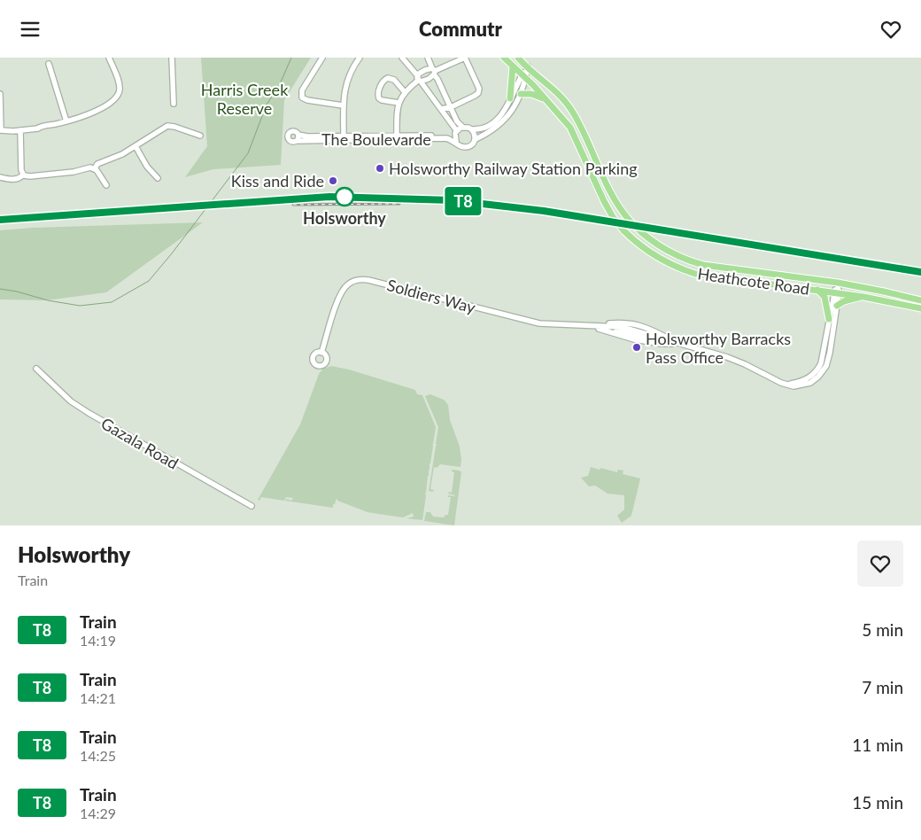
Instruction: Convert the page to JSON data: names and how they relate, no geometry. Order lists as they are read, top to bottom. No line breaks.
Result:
{"streets":{"main road":["Heathcote Road"],"street":["The Boulevarde","Soldiers Way","Gazala Road"]},"crossings":[["Heathcote Road","Soldiers Way"]],"parks":["Harris Creek Reserve"],"places":["Holsworthy Railway Station Parking","Kiss and Ride","Holsworthy","Holsworthy Barracks Pass Office"],"page":{"header":"Commutr","on_map":"T8","heading":["Holsworthy","Train"],"list":[{"mark":"T8","name":"Train","note":"14:19","value":"5 min"},{"mark":"T8","name":"Train","note":"14:21","value":"7 min"},{"mark":"T8","name":"Train","note":"14:25","value":"11 min"},{"mark":"T8","name":"Train","note":"14:29","value":"15 min"}]}}
